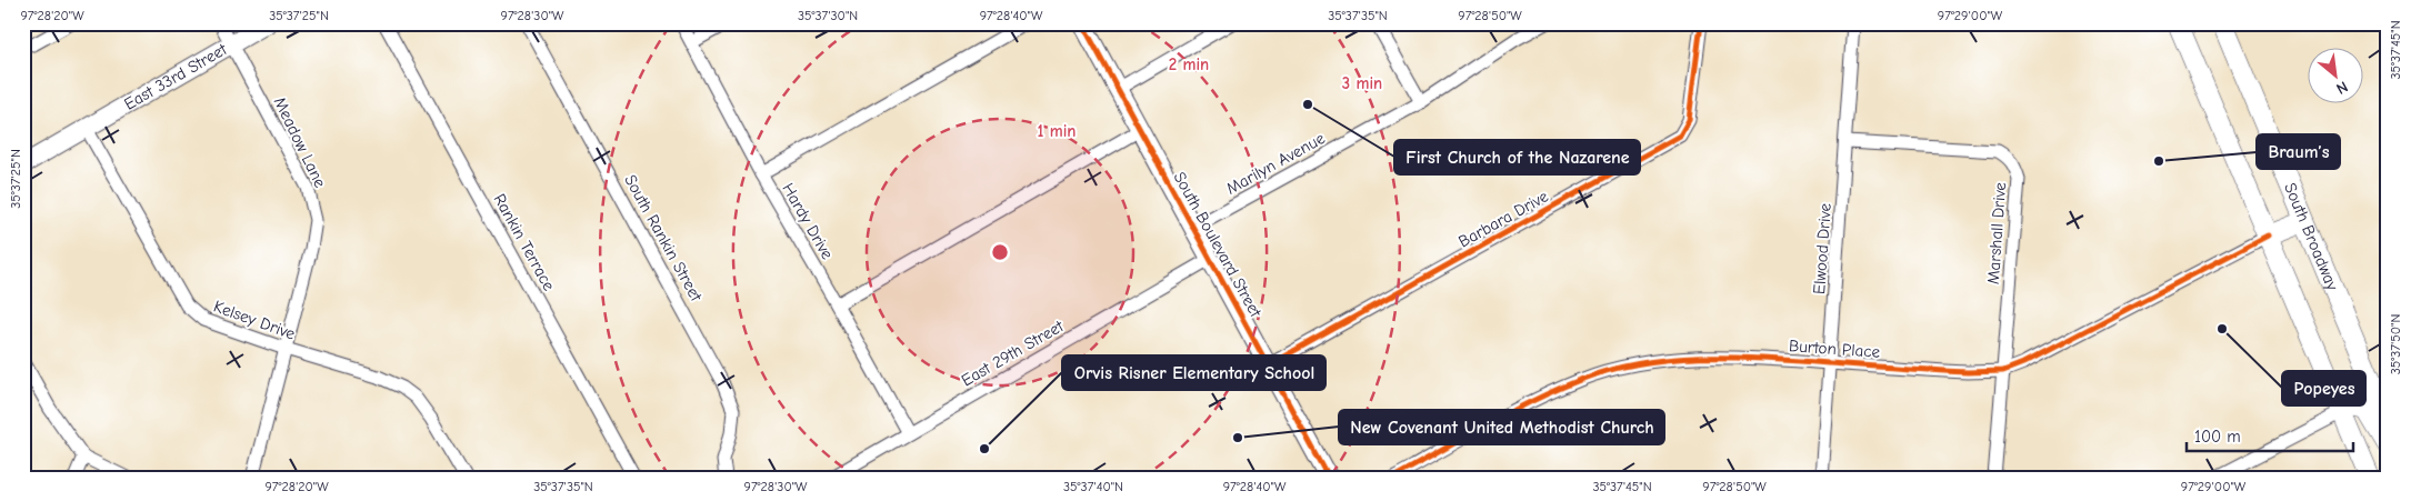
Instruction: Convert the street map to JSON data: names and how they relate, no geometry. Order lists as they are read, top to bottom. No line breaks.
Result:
{"streets":{"main road":["East 33rd Street","South Broadway","South Boulevard Street"],"street":["Meadow Lane","Marilyn Avenue","Barbara Drive","Hardy Drive","Marshall Drive","South Rankin Street","Rankin Terrace","Elwood Drive","Kelsey Drive","Burton Place","East 29th Street"]},"crossings":[["East 33rd Street","Meadow Lane"],["East 33rd Street","Kelsey Drive"],["Meadow Lane","Kelsey Drive"],["Marilyn Avenue","South Boulevard Street"],["Barbara Drive","South Boulevard Street"],["Hardy Drive","East 29th Street"],["Marshall Drive","Elwood Drive"],["Marshall Drive","Burton Place"],["South Boulevard Street","East 29th Street"],["Elwood Drive","Burton Place"]],"places":["First Church of the Nazarene","Braum’s","Popeyes","New Covenant United Methodist Church","Orvis Risner Elementary School"],"scale_bar":"100 m","north":"bottom right","coordinates":["97°28'20\"W","35°37'25\"N","97°28'30\"W","35°37'30\"N","97°28'40\"W","35°37'35\"N","97°28'50\"W","97°29'00\"W","35°37'45\"N","35°37'50\"N","35°37'40\"N"],"rings":["2 min","3 min","1 min"]}
